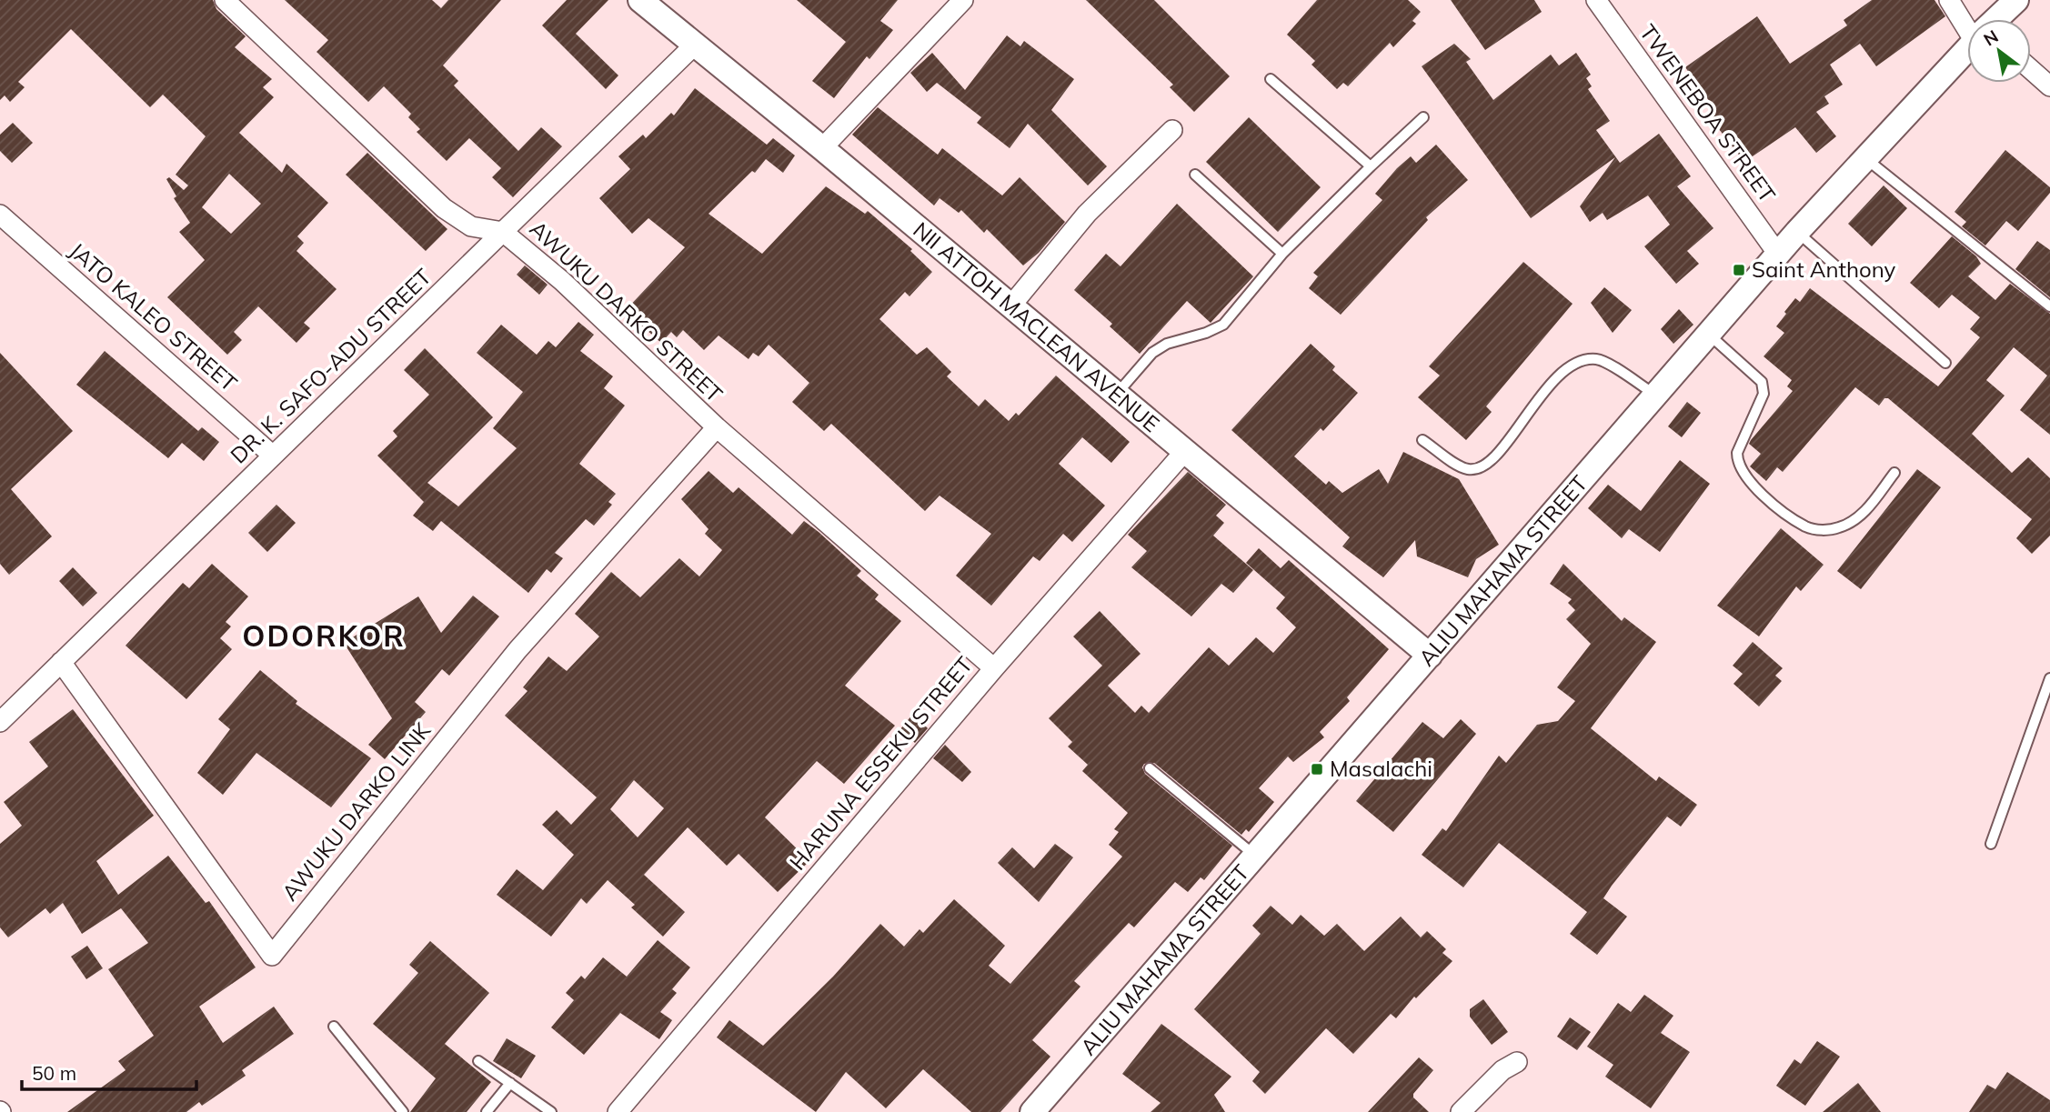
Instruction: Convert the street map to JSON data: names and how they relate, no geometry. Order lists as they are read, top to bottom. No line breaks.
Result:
{"streets":{"street":["TWENEBOA STREET","AWUKU DARKO STREET","JATO KALEO STREET","NII ATTOH MACLEAN AVENUE","DR. K. SAFO-ADU STREET","ALIU MAHAMA STREET","HARUNA ESSEKU STREET","AWUKU DARKO LINK"]},"crossings":[["TWENEBOA STREET","ALIU MAHAMA STREET"],["AWUKU DARKO STREET","DR. K. SAFO-ADU STREET"],["AWUKU DARKO STREET","HARUNA ESSEKU STREET"],["AWUKU DARKO STREET","AWUKU DARKO LINK"],["JATO KALEO STREET","DR. K. SAFO-ADU STREET"],["NII ATTOH MACLEAN AVENUE","DR. K. SAFO-ADU STREET"],["NII ATTOH MACLEAN AVENUE","ALIU MAHAMA STREET"],["NII ATTOH MACLEAN AVENUE","HARUNA ESSEKU STREET"],["DR. K. SAFO-ADU STREET","AWUKU DARKO LINK"]],"districts":["ODORKOR"],"places":{"transit":["Saint Anthony","Masalachi"]},"scale_bar":"50 m","north":"top left"}
